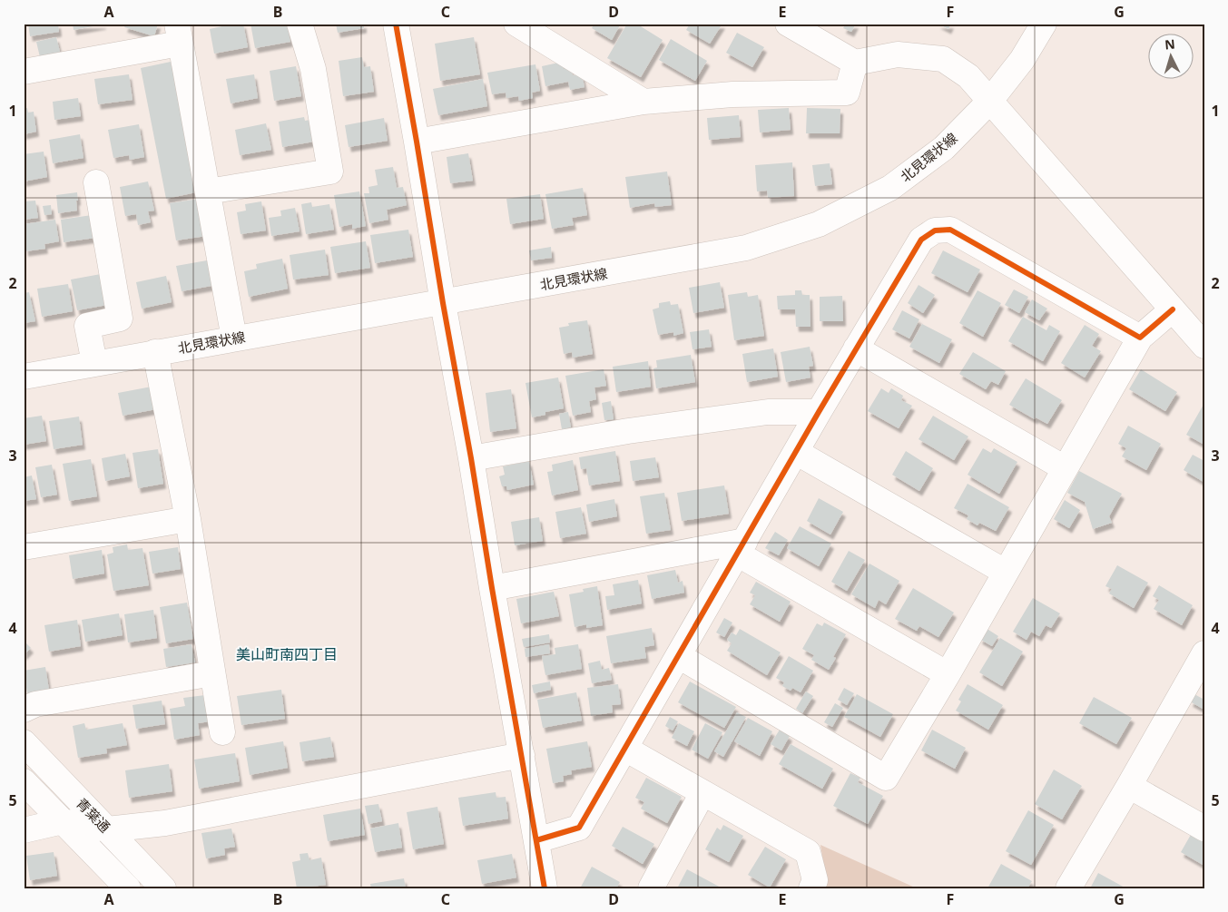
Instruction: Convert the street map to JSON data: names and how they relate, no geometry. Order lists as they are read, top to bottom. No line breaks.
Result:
{"streets":{"street":["北見環状線","青葉通"]},"districts":["美山町南四丁目"],"north":"top","grid":{"columns":["A","B","C","D","E","F","G"],"rows":["1","2","3","4","5"]}}
